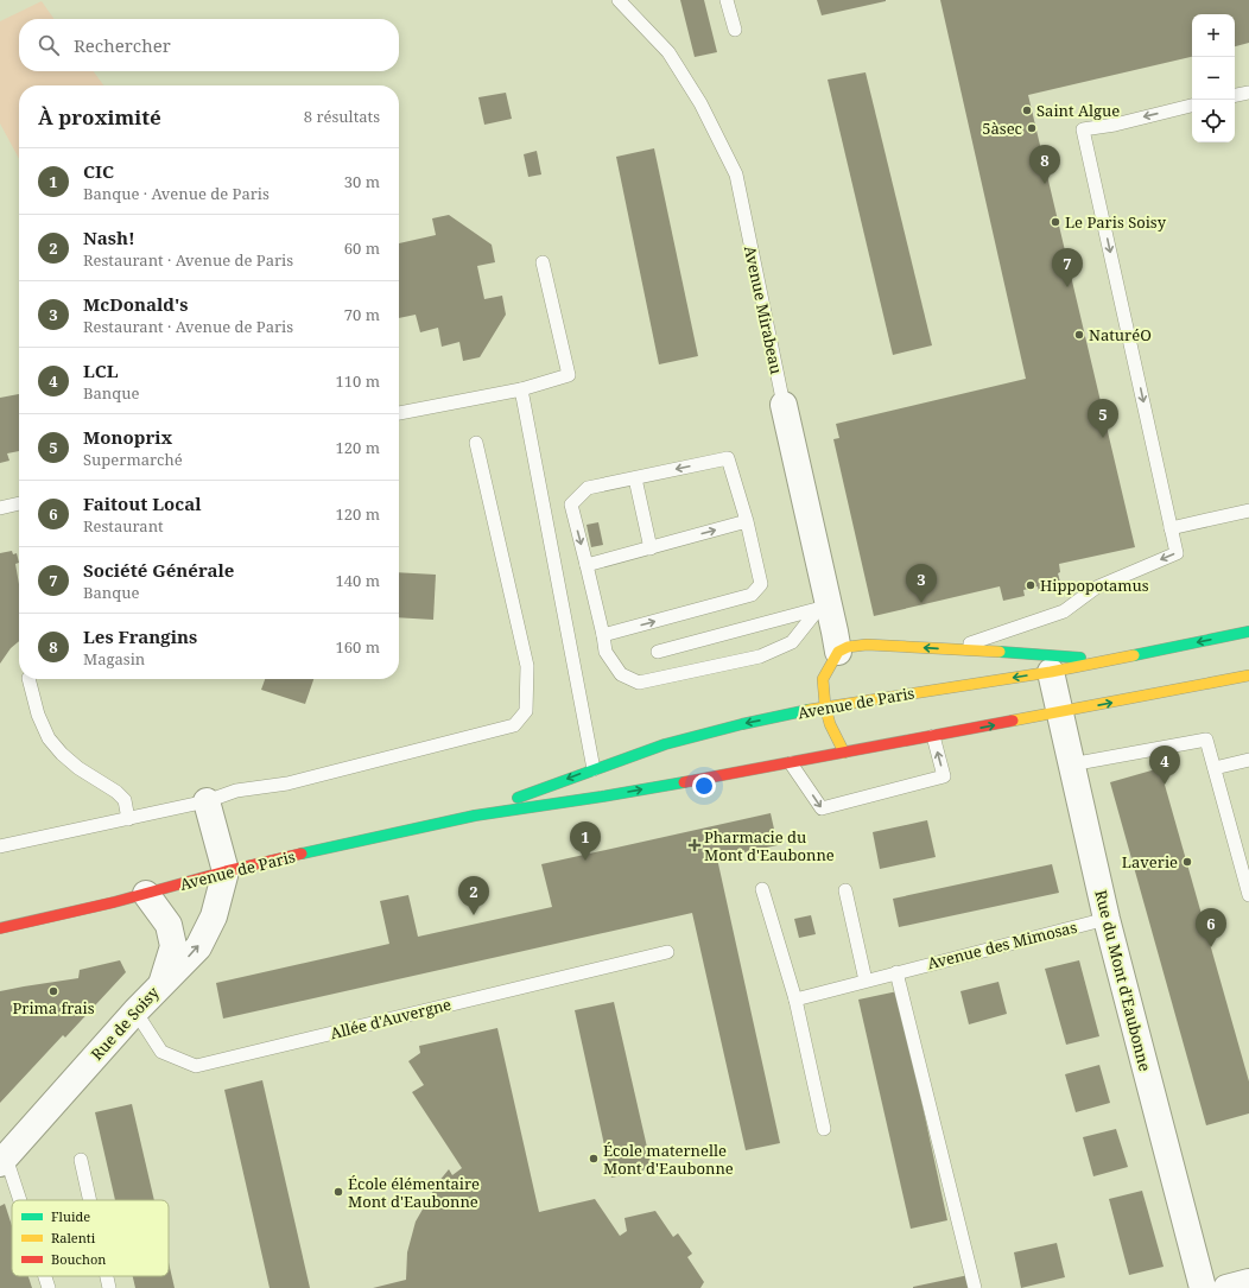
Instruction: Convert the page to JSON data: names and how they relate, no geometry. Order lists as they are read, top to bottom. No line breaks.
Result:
{"streets":{"main road":["Avenue de Paris"],"street":["Avenue Mirabeau","Rue du Mont d'Eaubonne","Rue de Soisy"],"lane":["Avenue des Mimosas","Allée d'Auvergne"]},"crossings":[["Avenue de Paris","Rue du Mont d'Eaubonne"],["Avenue de Paris","Rue de Soisy"],["Avenue des Mimosas","Rue du Mont d'Eaubonne"],["Allée d'Auvergne","Rue de Soisy"]],"one_way":["Rue de Soisy"],"places":{"other":["Saint Algue","5àsec","Le Paris Soisy","NaturéO","Hippopotamus","Laverie","Prima frais","École maternelle Mont d'Eaubonne","École élémentaire Mont d'Eaubonne"],"health":["Pharmacie du Mont d'Eaubonne"]},"legend":["Fluide","Ralenti","Bouchon"],"page":{"map_buttons":["+","−"],"search":"Rechercher","heading":["À proximité","8 résultats"],"pins":["8","7","5","3","4","1","2","6"],"list":[{"mark":"1","name":"CIC","note":"Banque · Avenue de Paris","value":"30 m"},{"mark":"2","name":"Nash!","note":"Restaurant · Avenue de Paris","value":"60 m"},{"mark":"3","name":"McDonald's","note":"Restaurant · Avenue de Paris","value":"70 m"},{"mark":"4","name":"LCL","note":"Banque","value":"110 m"},{"mark":"5","name":"Monoprix","note":"Supermarché","value":"120 m"},{"mark":"6","name":"Faitout Local","note":"Restaurant","value":"120 m"},{"mark":"7","name":"Société Générale","note":"Banque","value":"140 m"},{"mark":"8","name":"Les Frangins","note":"Magasin","value":"160 m"}]}}
